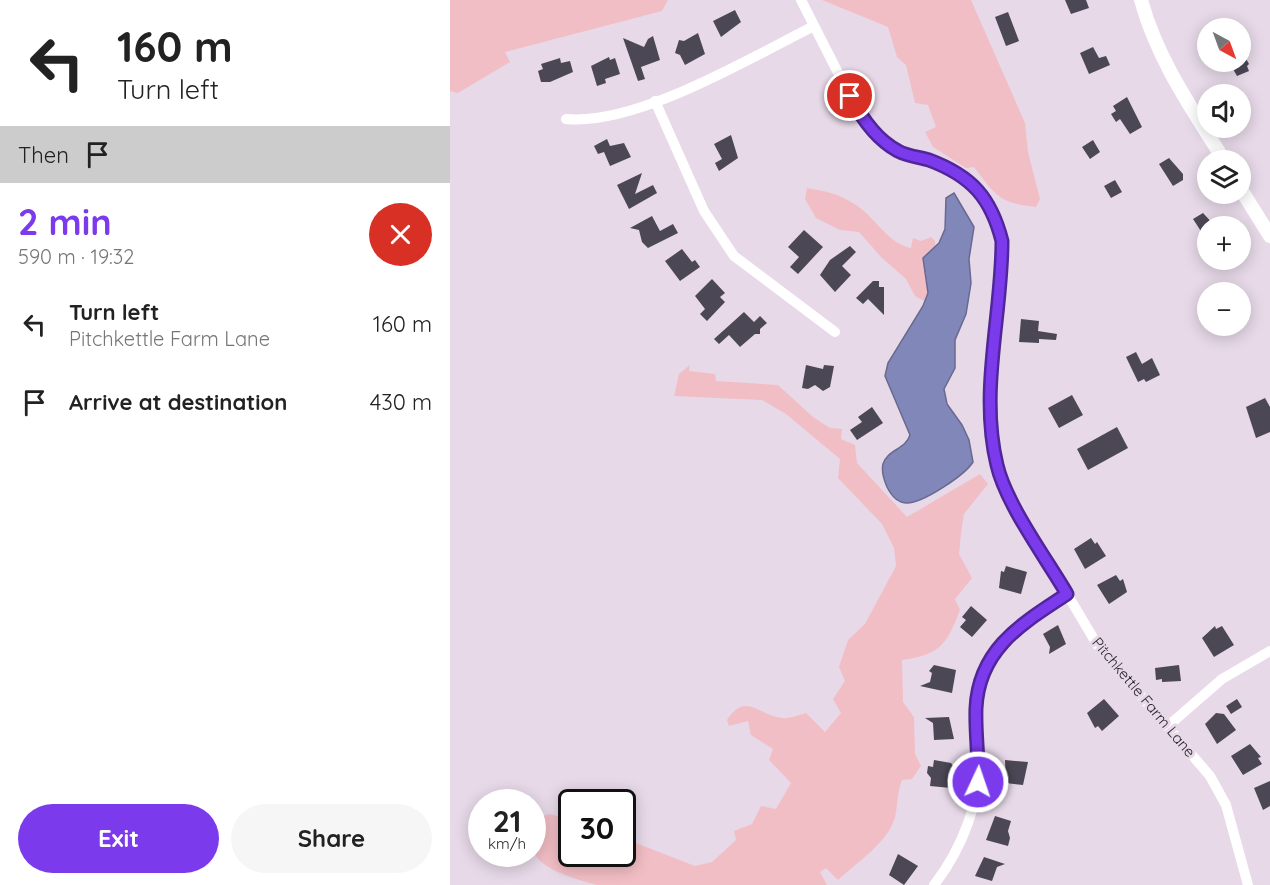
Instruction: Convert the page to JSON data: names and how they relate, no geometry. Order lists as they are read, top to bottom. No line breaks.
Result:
{"streets":{"street":["Pitchkettle Farm Lane"]},"north":"bottom right","page":{"turn":["160 m","Turn left"],"map_buttons":["+","−"],"then":"Then","heading":["2 min","590 m · 19:32"],"list":[{"name":"Turn left","note":"Pitchkettle Farm Lane","value":"160 m"},{"name":"Arrive at destination","value":"430 m"}],"speed":"21 km/h","limit":"30","buttons":["Exit","Share"]}}
